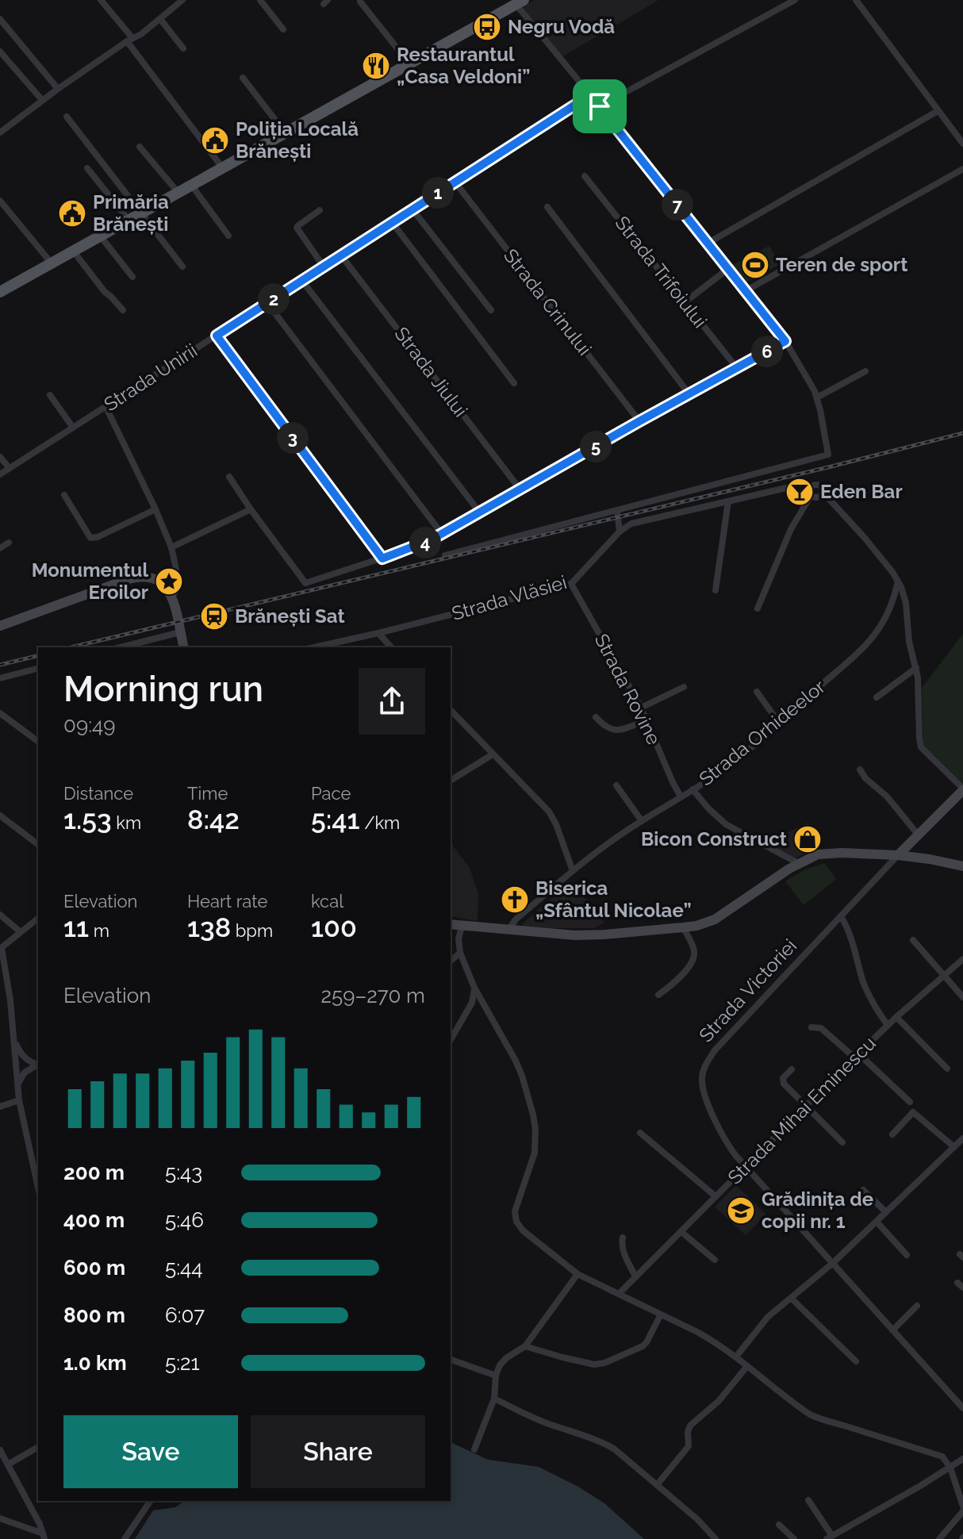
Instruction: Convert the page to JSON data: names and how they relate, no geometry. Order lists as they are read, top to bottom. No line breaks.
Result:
{"streets":{"main road":["Strada Victoriei"],"street":["Strada Trifoiului","Strada Crinului","Strada Jiului","Strada Unirii","Strada Vlăsiei","Strada Rovine","Strada Orhideelor","Strada Mihai Eminescu"]},"crossings":[["Strada Crinului","Strada Unirii"],["Strada Jiului","Strada Unirii"],["Strada Vlăsiei","Strada Rovine"],["Strada Rovine","Strada Orhideelor"],["Strada Victoriei","Strada Mihai Eminescu"]],"places":{"bus stop":["Negru Vodă"],"restaurant":["Restaurantul „Casa Veldoni”"],"public building":["Poliția Locală Brănești","Primăria Brănești"],"sports":["Teren de sport"],"bar":["Eden Bar"],"place":["Monumentul Eroilor"],"station":["Brănești Sat"],"shop":["Bicon Construct"],"church":["Biserica „Sfântul Nicolae”"],"school or university":["Grădinița de copii nr. 1"]},"page":{"pins":["1","7","2","6","3","5","4"],"heading":["Morning run","09:49"],"stats":[["Distance","1.53 km"],["Time","8:42"],["Pace","5:41 /km"],["Elevation","11 m"],["Heart rate","138 bpm"],["kcal","100"]],"chart":["Elevation","259–270 m"],"list":[{"name":"200 m","note":"5:43"},{"name":"400 m","note":"5:46"},{"name":"600 m","note":"5:44"},{"name":"800 m","note":"6:07"},{"name":"1.0 km","note":"5:21"}],"buttons":["Save","Share"]}}
